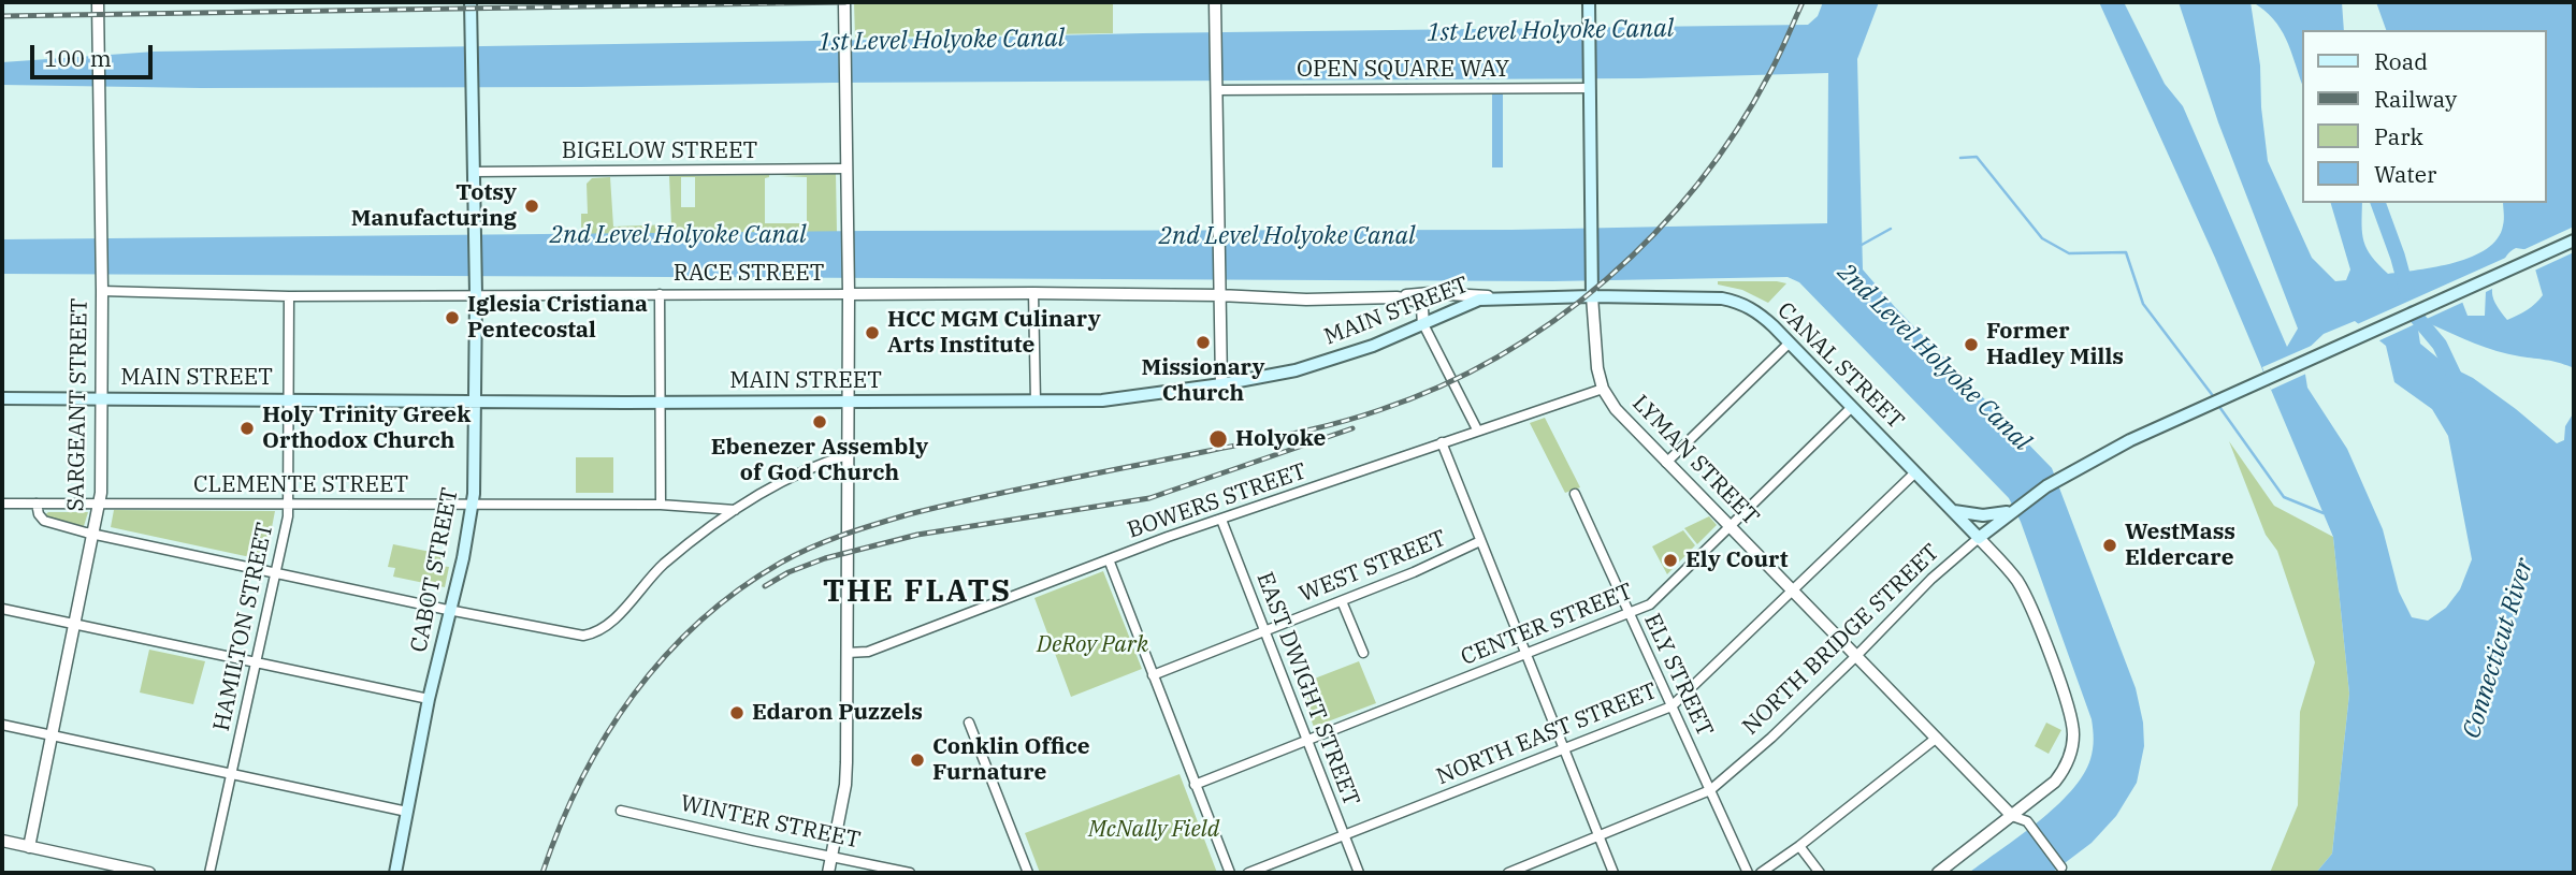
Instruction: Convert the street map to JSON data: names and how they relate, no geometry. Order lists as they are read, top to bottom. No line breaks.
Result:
{"streets":{"main road":["MAIN STREET","CANAL STREET","LYMAN STREET","CABOT STREET","NORTH BRIDGE STREET"],"street":["OPEN SQUARE WAY","BIGELOW STREET","RACE STREET","SARGEANT STREET","CLEMENTE STREET","BOWERS STREET","WEST STREET","CENTER STREET","HAMILTON STREET","ELY STREET","EAST DWIGHT STREET","NORTH EAST STREET","WINTER STREET"]},"crossings":[["OPEN SQUARE WAY","LYMAN STREET"],["BIGELOW STREET","CABOT STREET"],["RACE STREET","MAIN STREET"],["RACE STREET","SARGEANT STREET"],["RACE STREET","CABOT STREET"],["RACE STREET","HAMILTON STREET"],["MAIN STREET","CANAL STREET"],["MAIN STREET","SARGEANT STREET"],["MAIN STREET","LYMAN STREET"],["MAIN STREET","CABOT STREET"],["MAIN STREET","HAMILTON STREET"],["CANAL STREET","LYMAN STREET"],["CANAL STREET","CENTER STREET"],["CANAL STREET","NORTH BRIDGE STREET"],["CANAL STREET","NORTH EAST STREET"],["SARGEANT STREET","CLEMENTE STREET"],["LYMAN STREET","BOWERS STREET"],["LYMAN STREET","CENTER STREET"],["LYMAN STREET","NORTH BRIDGE STREET"],["LYMAN STREET","NORTH EAST STREET"],["CLEMENTE STREET","CABOT STREET"],["CLEMENTE STREET","HAMILTON STREET"],["BOWERS STREET","EAST DWIGHT STREET"],["WEST STREET","EAST DWIGHT STREET"],["CENTER STREET","ELY STREET"],["CENTER STREET","EAST DWIGHT STREET"],["NORTH BRIDGE STREET","ELY STREET"],["ELY STREET","NORTH EAST STREET"],["EAST DWIGHT STREET","NORTH EAST STREET"]],"districts":["THE FLATS"],"water":["1st Level Holyoke Canal","2nd Level Holyoke Canal","Connecticut River"],"parks":["DeRoy Park","McNally Field"],"places":["Totsy Manufacturing","Iglesia Cristiana Pentecostal","HCC MGM Culinary Arts Institute","Missionary Church","Former Hadley Mills","Ebenezer Assembly of God Church","Holy Trinity Greek Orthodox Church","Holyoke","WestMass Eldercare","Ely Court","Edaron Puzzels","Conklin Office Furnature"],"legend":["Road","Railway","Park","Water"],"scale_bar":"100 m"}
